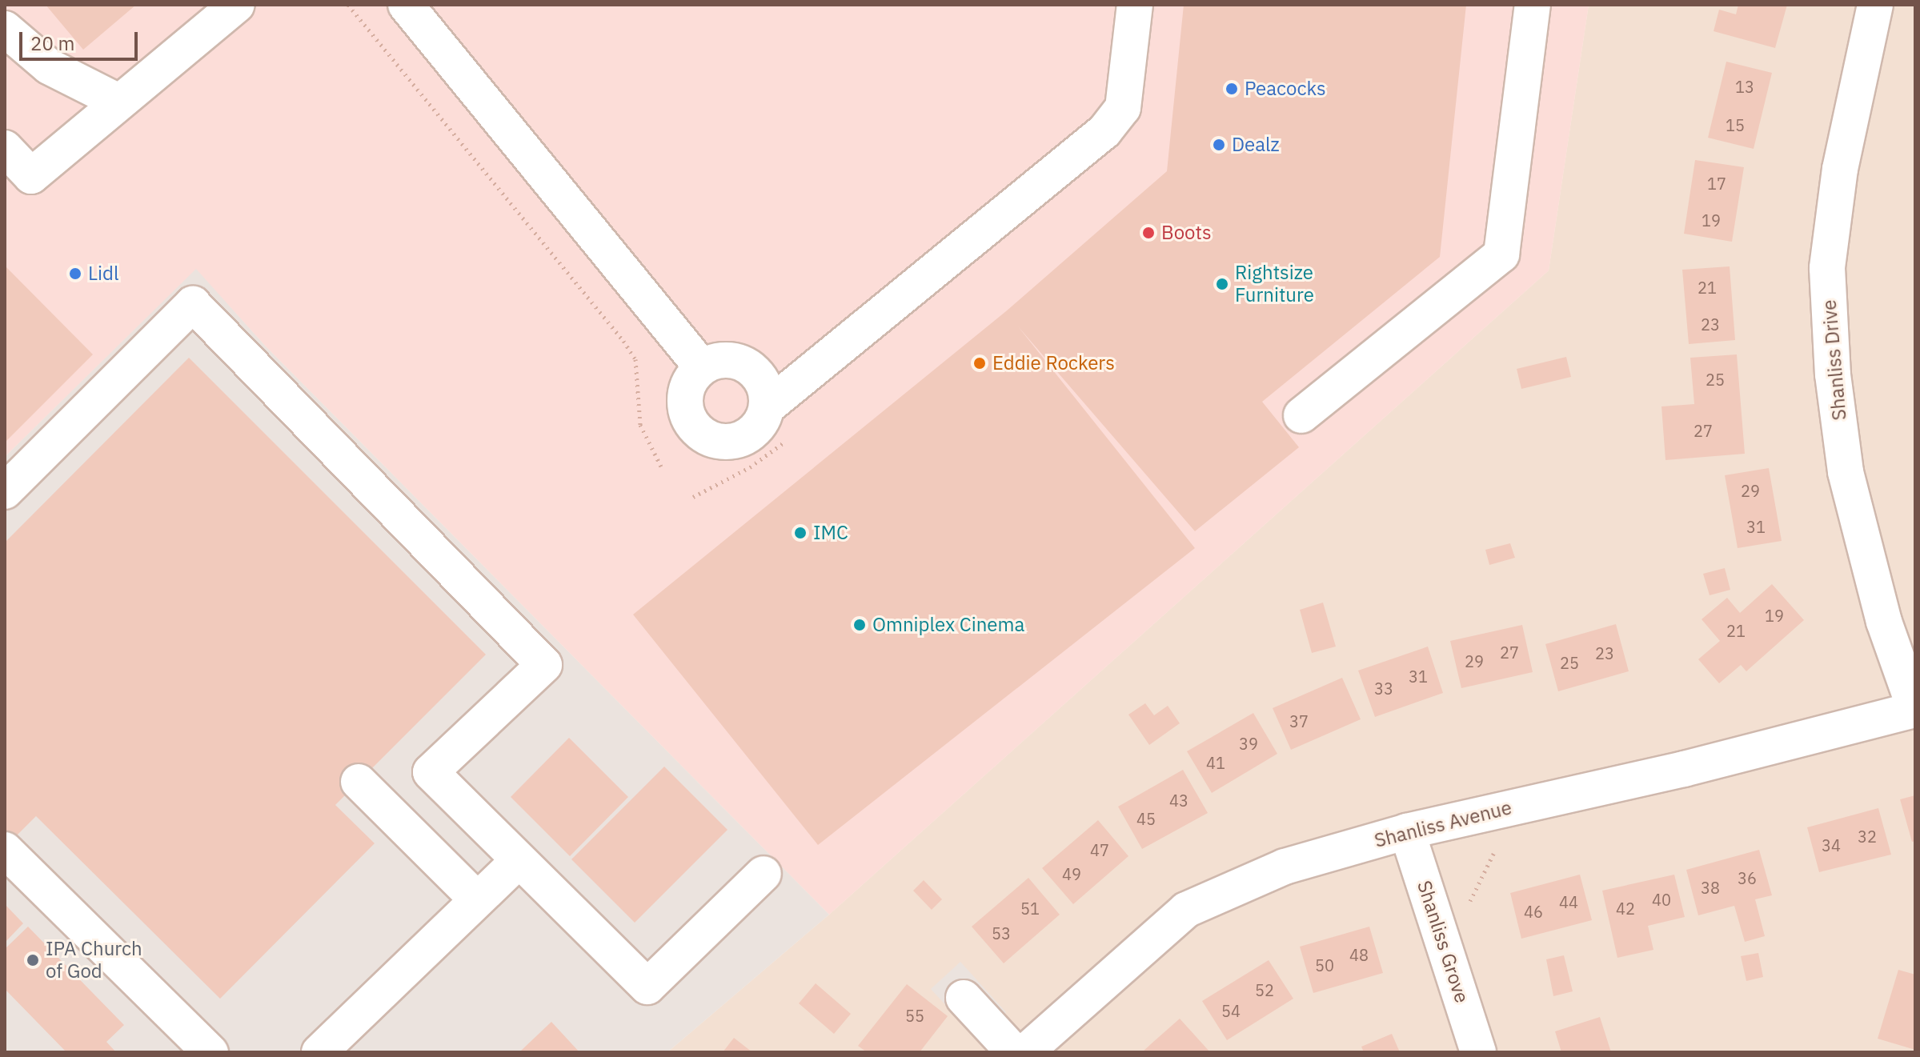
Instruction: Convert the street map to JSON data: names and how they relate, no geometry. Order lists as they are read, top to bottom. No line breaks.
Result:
{"streets":{"street":["Shanliss Drive","Shanliss Avenue","Shanliss Grove"]},"crossings":[["Shanliss Drive","Shanliss Avenue"],["Shanliss Avenue","Shanliss Grove"]],"places":["Peacocks","Dealz","Boots","Lidl","Rightsize Furniture","Eddie Rockers","IMC","Omniplex Cinema","IPA Church of God"],"house_numbers":["13","15","17","19","21","23","25","27","29","31","19","21","27","23","29","25","31","33","37","39","41","43","45","32","34","47","49","36","38","40","44","51","42","46","53","48","50","52","54","55"],"scale_bar":"20 m"}
